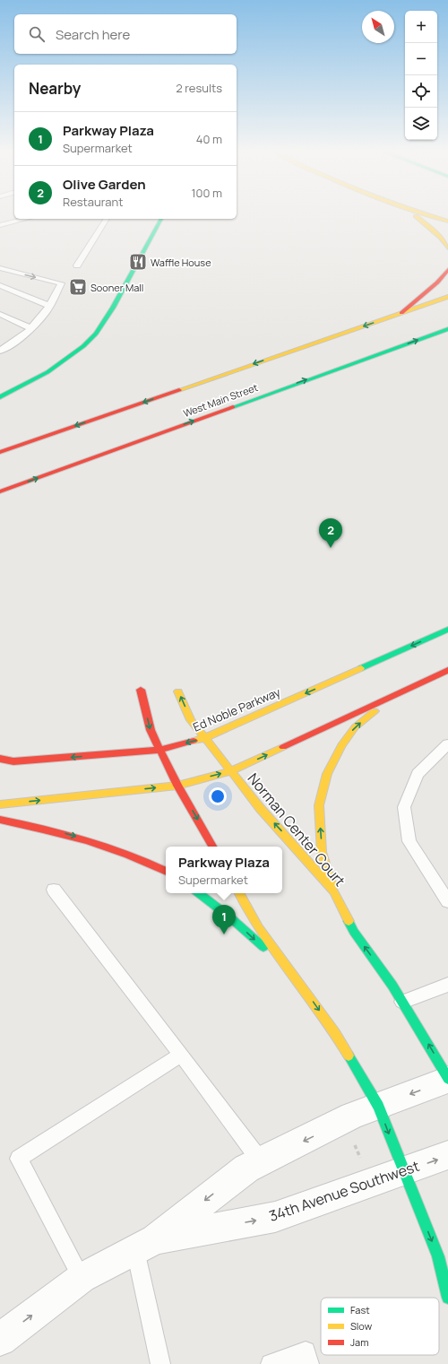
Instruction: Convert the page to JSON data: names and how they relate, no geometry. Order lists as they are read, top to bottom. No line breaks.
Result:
{"streets":{"main road":["West Main Street","Ed Noble Parkway","Norman Center Court"],"street":["34th Avenue Southwest"]},"crossings":[["Ed Noble Parkway","Norman Center Court"],["Norman Center Court","34th Avenue Southwest"]],"one_way":["Norman Center Court"],"places":{"restaurant":["Waffle House"],"supermarket":["Sooner Mall"]},"legend":["Fast","Slow","Jam"],"north":"top left","page":{"map_buttons":["+","−"],"search":"Search here","heading":["Nearby","2 results"],"list":[{"mark":"1","name":"Parkway Plaza","note":"Supermarket","value":"40 m"},{"mark":"2","name":"Olive Garden","note":"Restaurant","value":"100 m"}],"pins":["2","1"],"popup":["Parkway Plaza","Supermarket"]}}
